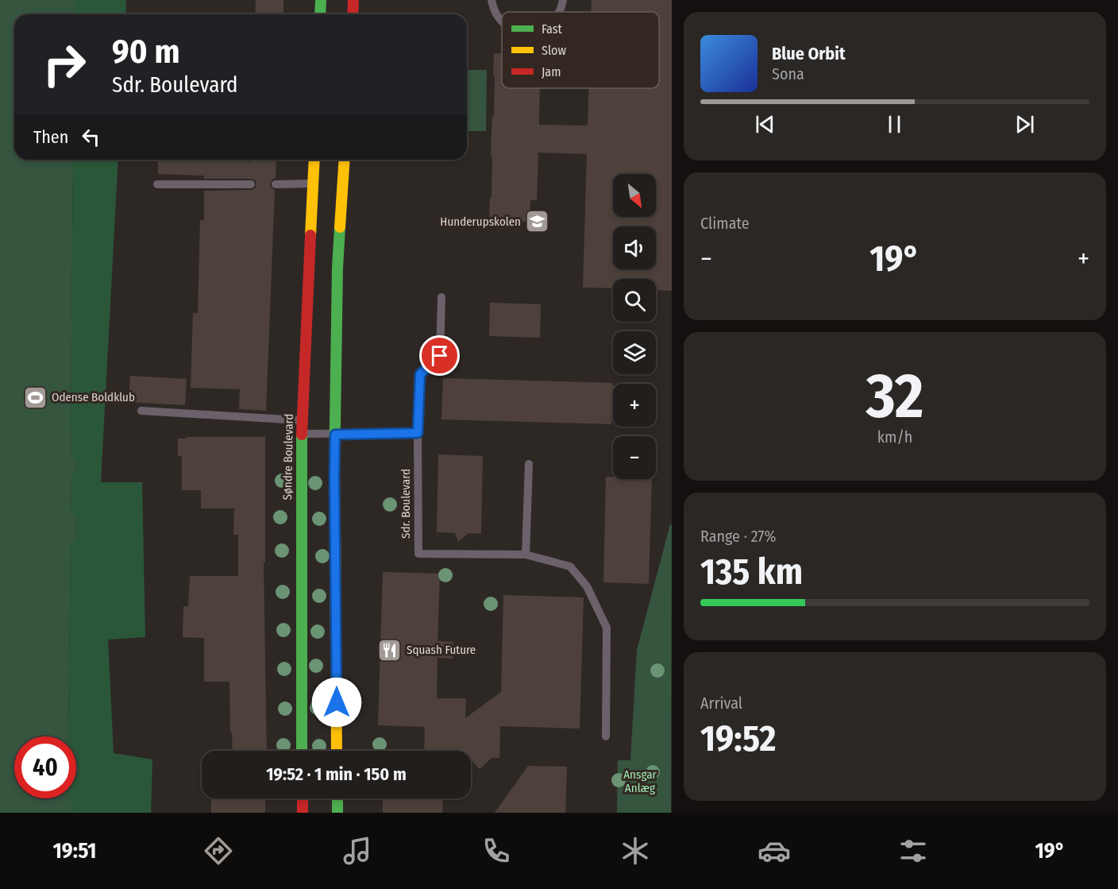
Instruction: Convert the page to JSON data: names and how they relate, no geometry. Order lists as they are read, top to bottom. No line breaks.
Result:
{"streets":{"street":["Søndre Boulevard"],"lane":["Sdr. Boulevard"]},"parks":["Ansgar Anlæg"],"places":{"school or university":["Hunderupskolen"],"sports":["Odense Boldklub"],"restaurant":["Squash Future"]},"legend":["Fast","Slow","Jam"],"north":"bottom right","page":{"turn":["90 m","Sdr. Boulevard"],"song":["Blue Orbit","Sona"],"then":"Then","tile":["Climate",["32","km/h"],["Range · 27%","135 km"],["Arrival","19:52"]],"map_buttons":["+","−"],"heat":["−","19°","+"],"limit":"40","trip":"19:52 · 1 min · 150 m","tabs":["19:51","19°"]}}
